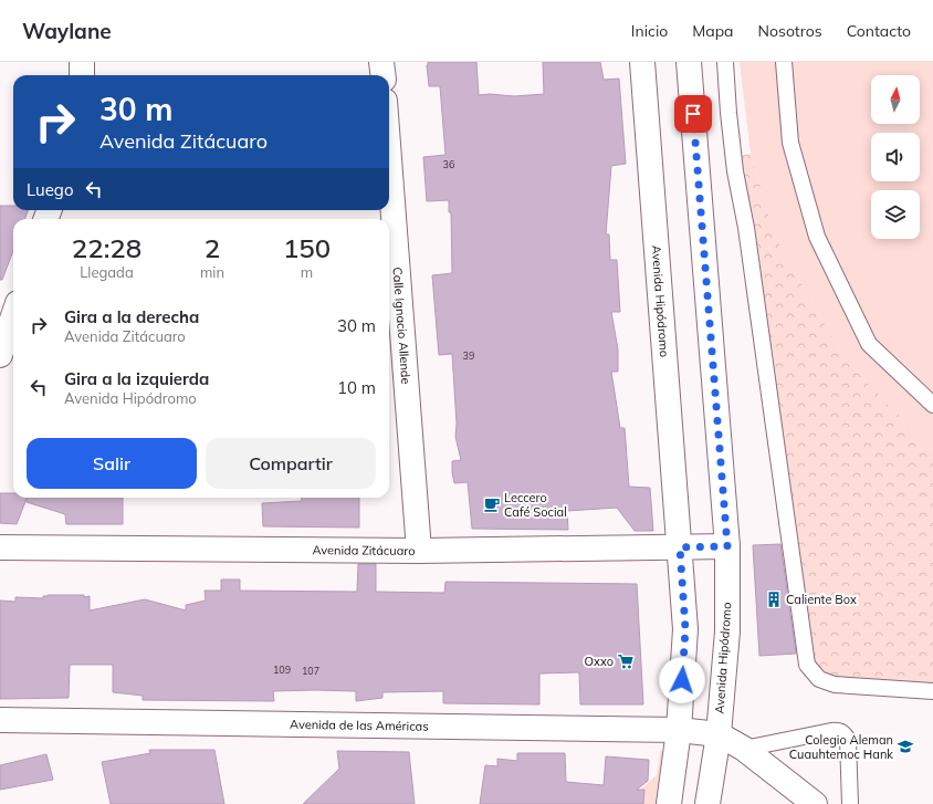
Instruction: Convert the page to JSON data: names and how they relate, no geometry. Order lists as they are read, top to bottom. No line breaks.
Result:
{"streets":{"street":["Avenida Hipódromo","Calle Ignacio Allende","Avenida Zitácuaro","Avenida de las Américas"]},"crossings":[["Avenida Hipódromo","Avenida Zitácuaro"],["Avenida Hipódromo","Avenida de las Américas"],["Calle Ignacio Allende","Avenida Zitácuaro"]],"places":{"cafe":["Leccero Café Social"],"building":["Caliente Box"],"supermarket":["Oxxo"],"school or university":["Colegio Aleman Cuauhtemoc Hank"]},"house_numbers":["36","39","109","107"],"north":"top","page":{"header":"Waylane","nav":["Inicio","Mapa","Nosotros","Contacto"],"turn":["30 m","Avenida Zitácuaro"],"then":"Luego","eta":["22:28","Llegada","2","min","150","m"],"list":[{"name":"Gira a la derecha","note":"Avenida Zitácuaro","value":"30 m"},{"name":"Gira a la izquierda","note":"Avenida Hipódromo","value":"10 m"}],"buttons":["Salir","Compartir"]}}
